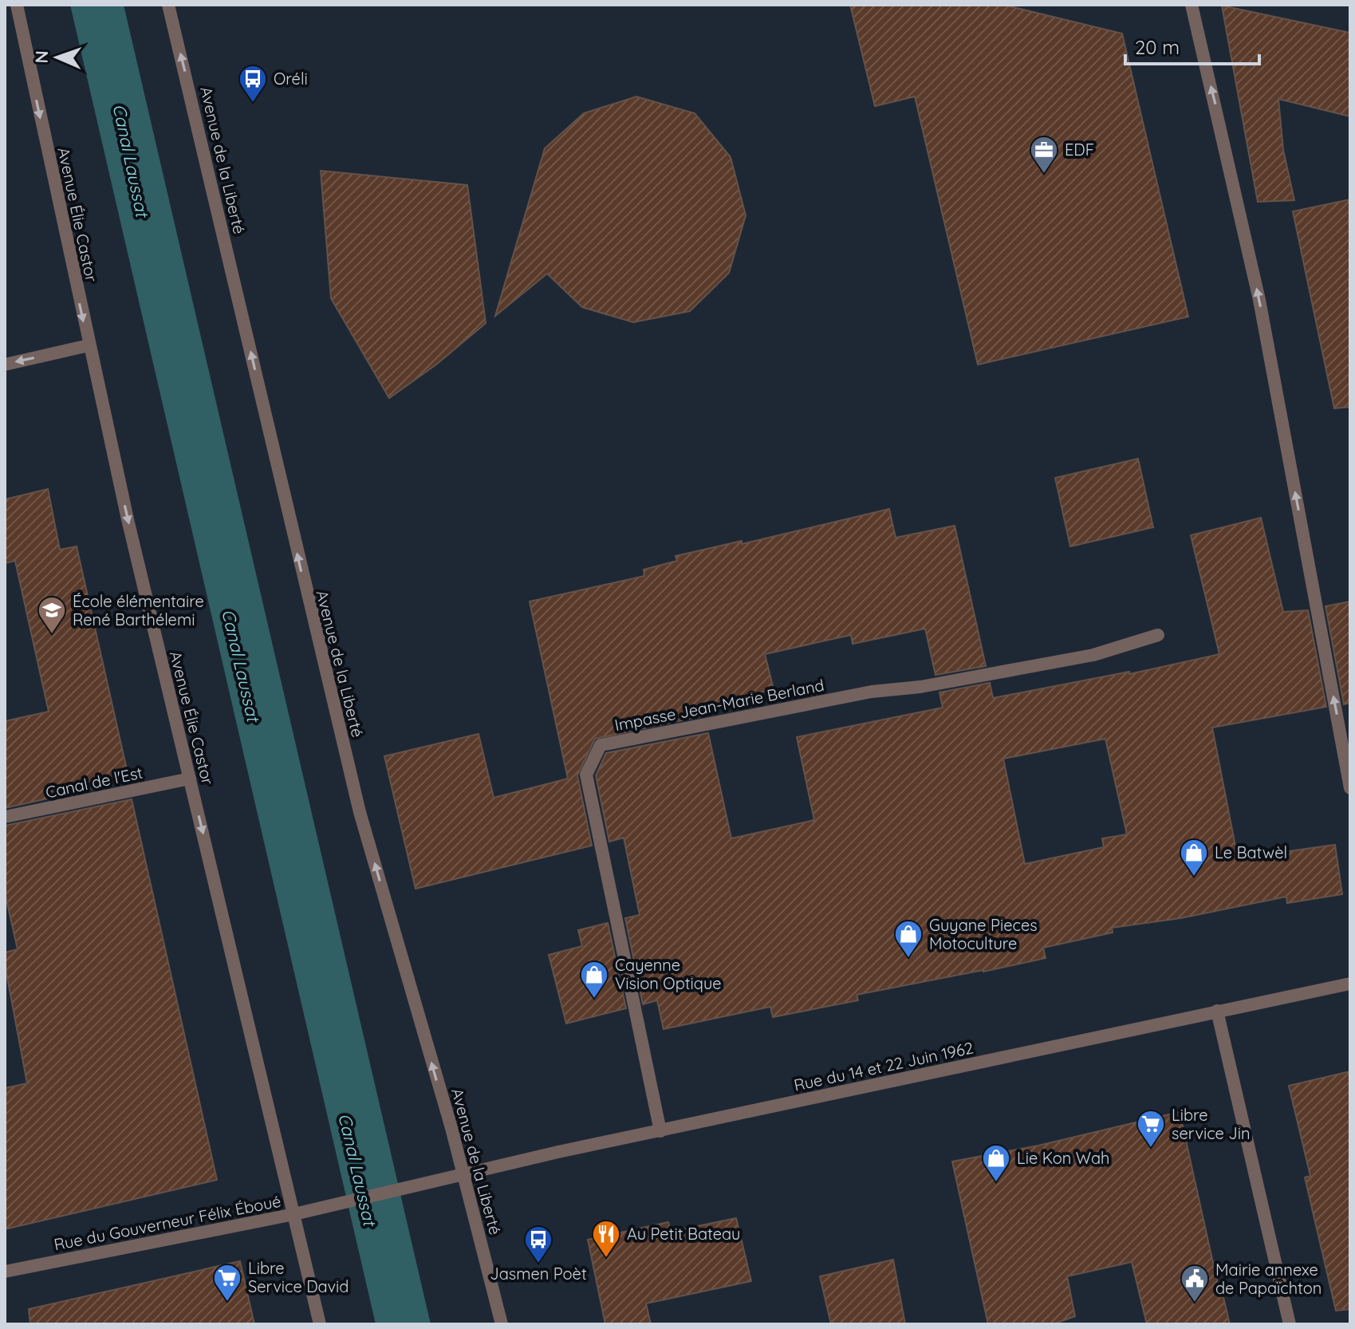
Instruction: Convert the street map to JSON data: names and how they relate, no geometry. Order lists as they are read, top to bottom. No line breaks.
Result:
{"streets":{"street":["Avenue de la Liberté","Avenue Élie Castor","Impasse Jean-Marie Berland","Canal de l'Est","Rue du 14 et 22 Juin 1962","Rue du Gouverneur Félix Éboué"]},"crossings":[["Avenue de la Liberté","Rue du 14 et 22 Juin 1962"],["Avenue Élie Castor","Canal de l'Est"],["Avenue Élie Castor","Rue du Gouverneur Félix Éboué"],["Impasse Jean-Marie Berland","Rue du 14 et 22 Juin 1962"],["Rue du 14 et 22 Juin 1962","Rue du Gouverneur Félix Éboué"]],"one_way":["Avenue de la Liberté","Avenue Élie Castor"],"water":["Canal Laussat"],"places":{"bus stop":["Oréli","Jasmen Poèt"],"office":["EDF"],"school or university":["École élémentaire René Barthélemi"],"shop":["Le Batwèl","Guyane Pieces Motoculture","Cayenne Vision Optique","Lie Kon Wah"],"supermarket":["Libre service Jin","Libre Service David"],"restaurant":["Au Petit Bateau"],"public building":["Mairie annexe de Papaïchton"]},"scale_bar":"20 m","north":"left"}
